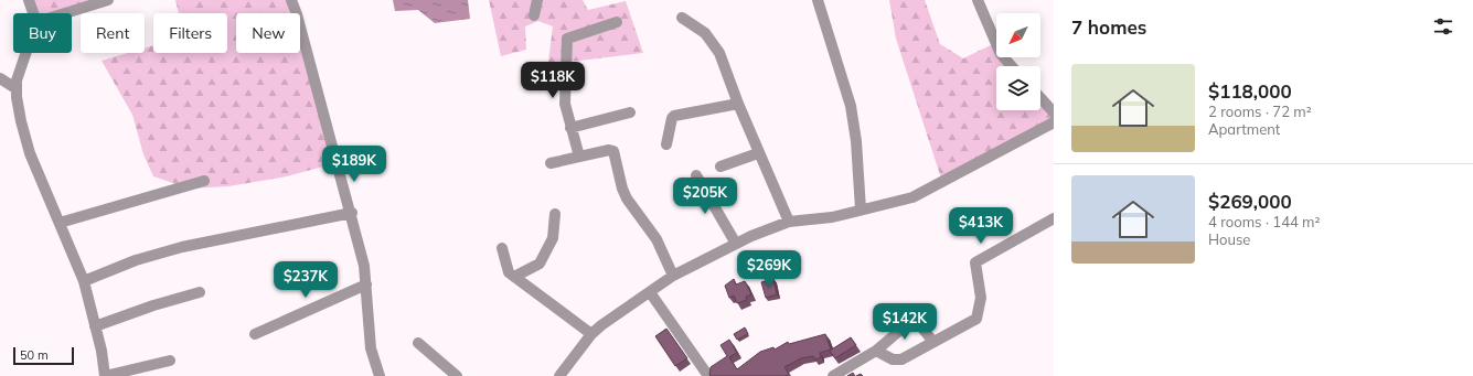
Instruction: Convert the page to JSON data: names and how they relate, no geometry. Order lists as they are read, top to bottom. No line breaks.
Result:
{"scale_bar":"50 m","north":"bottom left","page":{"heading":"7 homes","chip":["Buy","Rent","Filters","New"],"list":[{"name":"$118,000","note":"2 rooms · 72 m² · Apartment"},{"name":"$269,000","note":"4 rooms · 144 m² · House"}],"price":["$118K","$189K","$205K","$413K","$269K","$237K","$142K"],"scale":"50 m"}}
